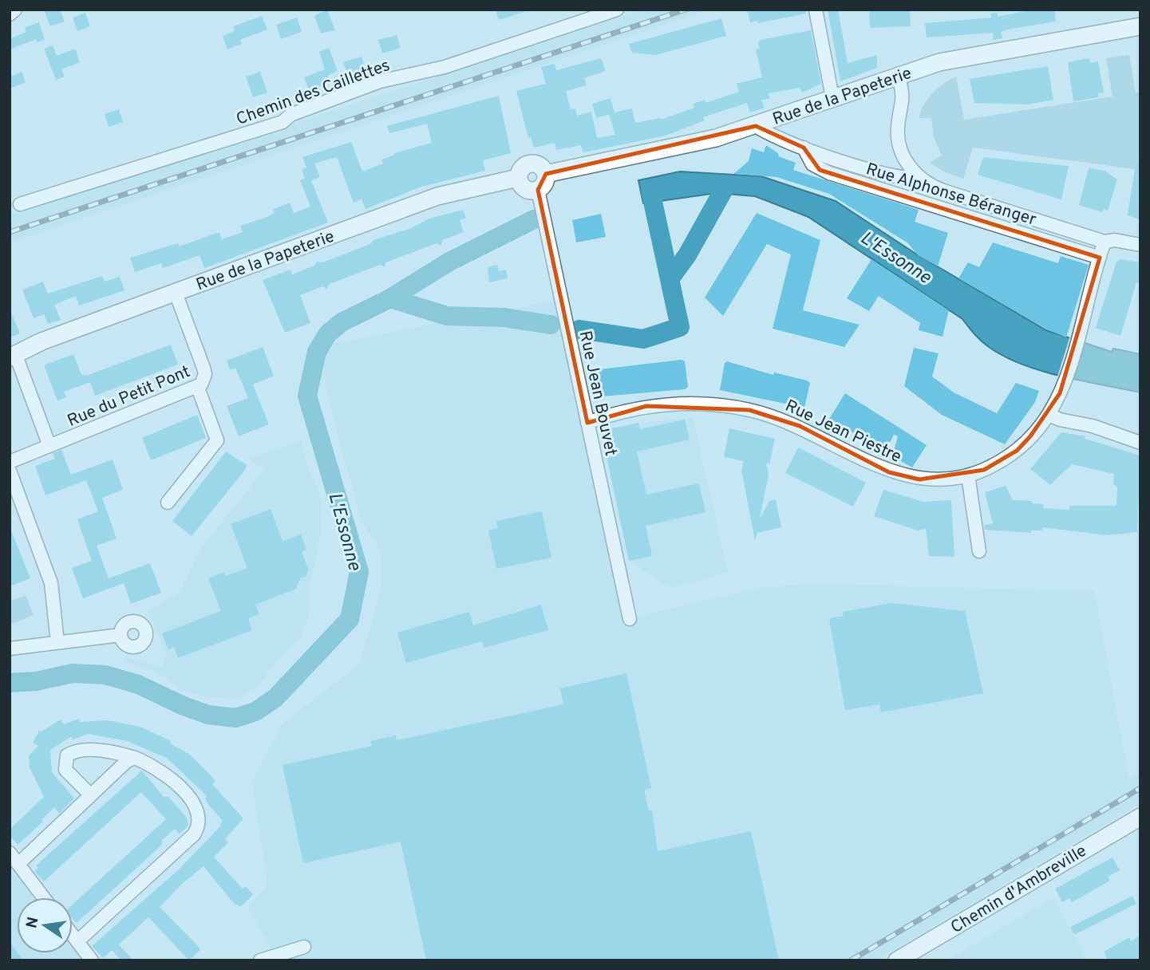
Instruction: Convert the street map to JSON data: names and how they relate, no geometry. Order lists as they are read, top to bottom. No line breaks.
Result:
{"streets":{"street":["Chemin des Caillettes","Rue de la Papeterie","Rue Alphonse Béranger","Rue Jean Bouvet","Rue du Petit Pont","Rue Jean Piestre","Chemin d'Ambreville"]},"crossings":[["Rue de la Papeterie","Rue Jean Bouvet"],["Rue de la Papeterie","Rue du Petit Pont"],["Rue Alphonse Béranger","Rue Jean Piestre"],["Rue Jean Bouvet","Rue Jean Piestre"]],"water":["L'Essonne"],"north":"left"}
